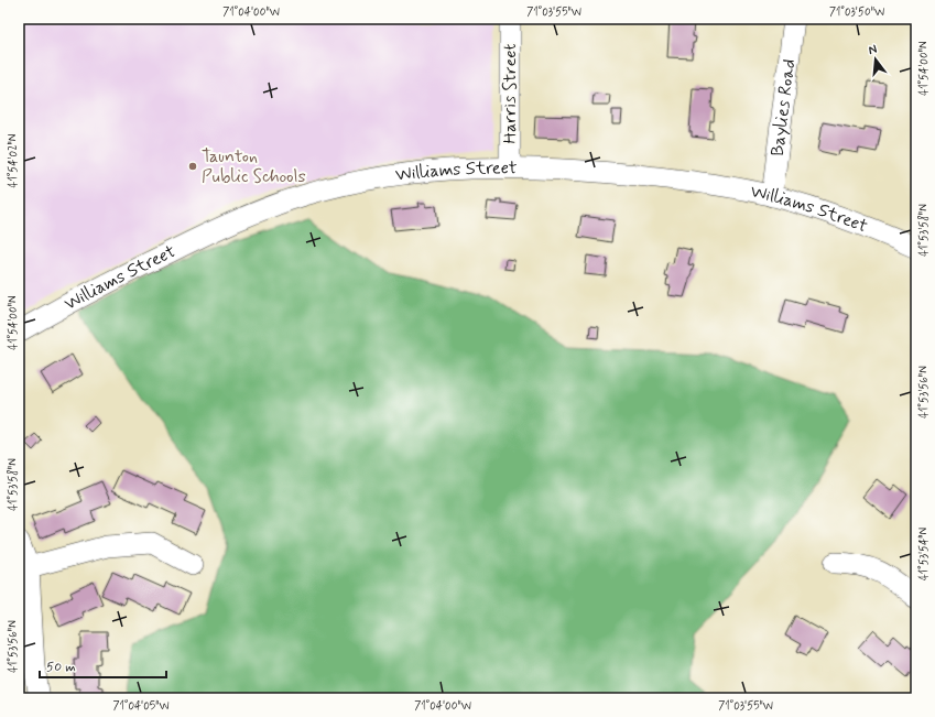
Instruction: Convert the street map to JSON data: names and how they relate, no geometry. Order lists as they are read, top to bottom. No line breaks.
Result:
{"streets":{"street":["Harris Street","Baylies Road","Williams Street"]},"crossings":[["Harris Street","Williams Street"],["Baylies Road","Williams Street"]],"places":["Taunton Public Schools"],"scale_bar":"50 m","north":"top","coordinates":["71°04'00\"W","71°03'55\"W","71°03'50\"W","41°54'00\"N","41°54'02\"N","41°53'58\"N","41°53'56\"N","41°53'54\"N","71°04'05\"W"]}
